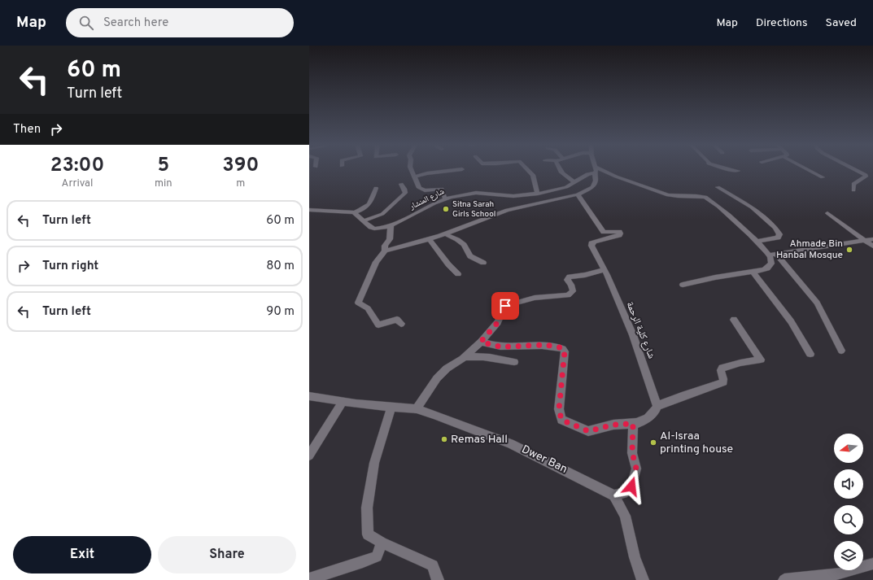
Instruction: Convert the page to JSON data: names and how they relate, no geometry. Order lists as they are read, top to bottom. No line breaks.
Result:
{"streets":{"street":["شارع المنشار","شارع كلية الرحمة","Dwer Ban"]},"places":["Sitna Sarah Girls School","Ahmade Bin Hanbal Mosque","Remas Hall","Al-Israa printing house"],"north":"left","page":{"header":"Map","search":"Search here","nav":["Map","Directions","Saved"],"turn":["60 m","Turn left"],"then":"Then","eta":["23:00","Arrival","5","min","390","m"],"list":[{"name":"Turn left","value":"60 m"},{"name":"Turn right","value":"80 m"},{"name":"Turn left","value":"90 m"}],"buttons":["Exit","Share"]}}
